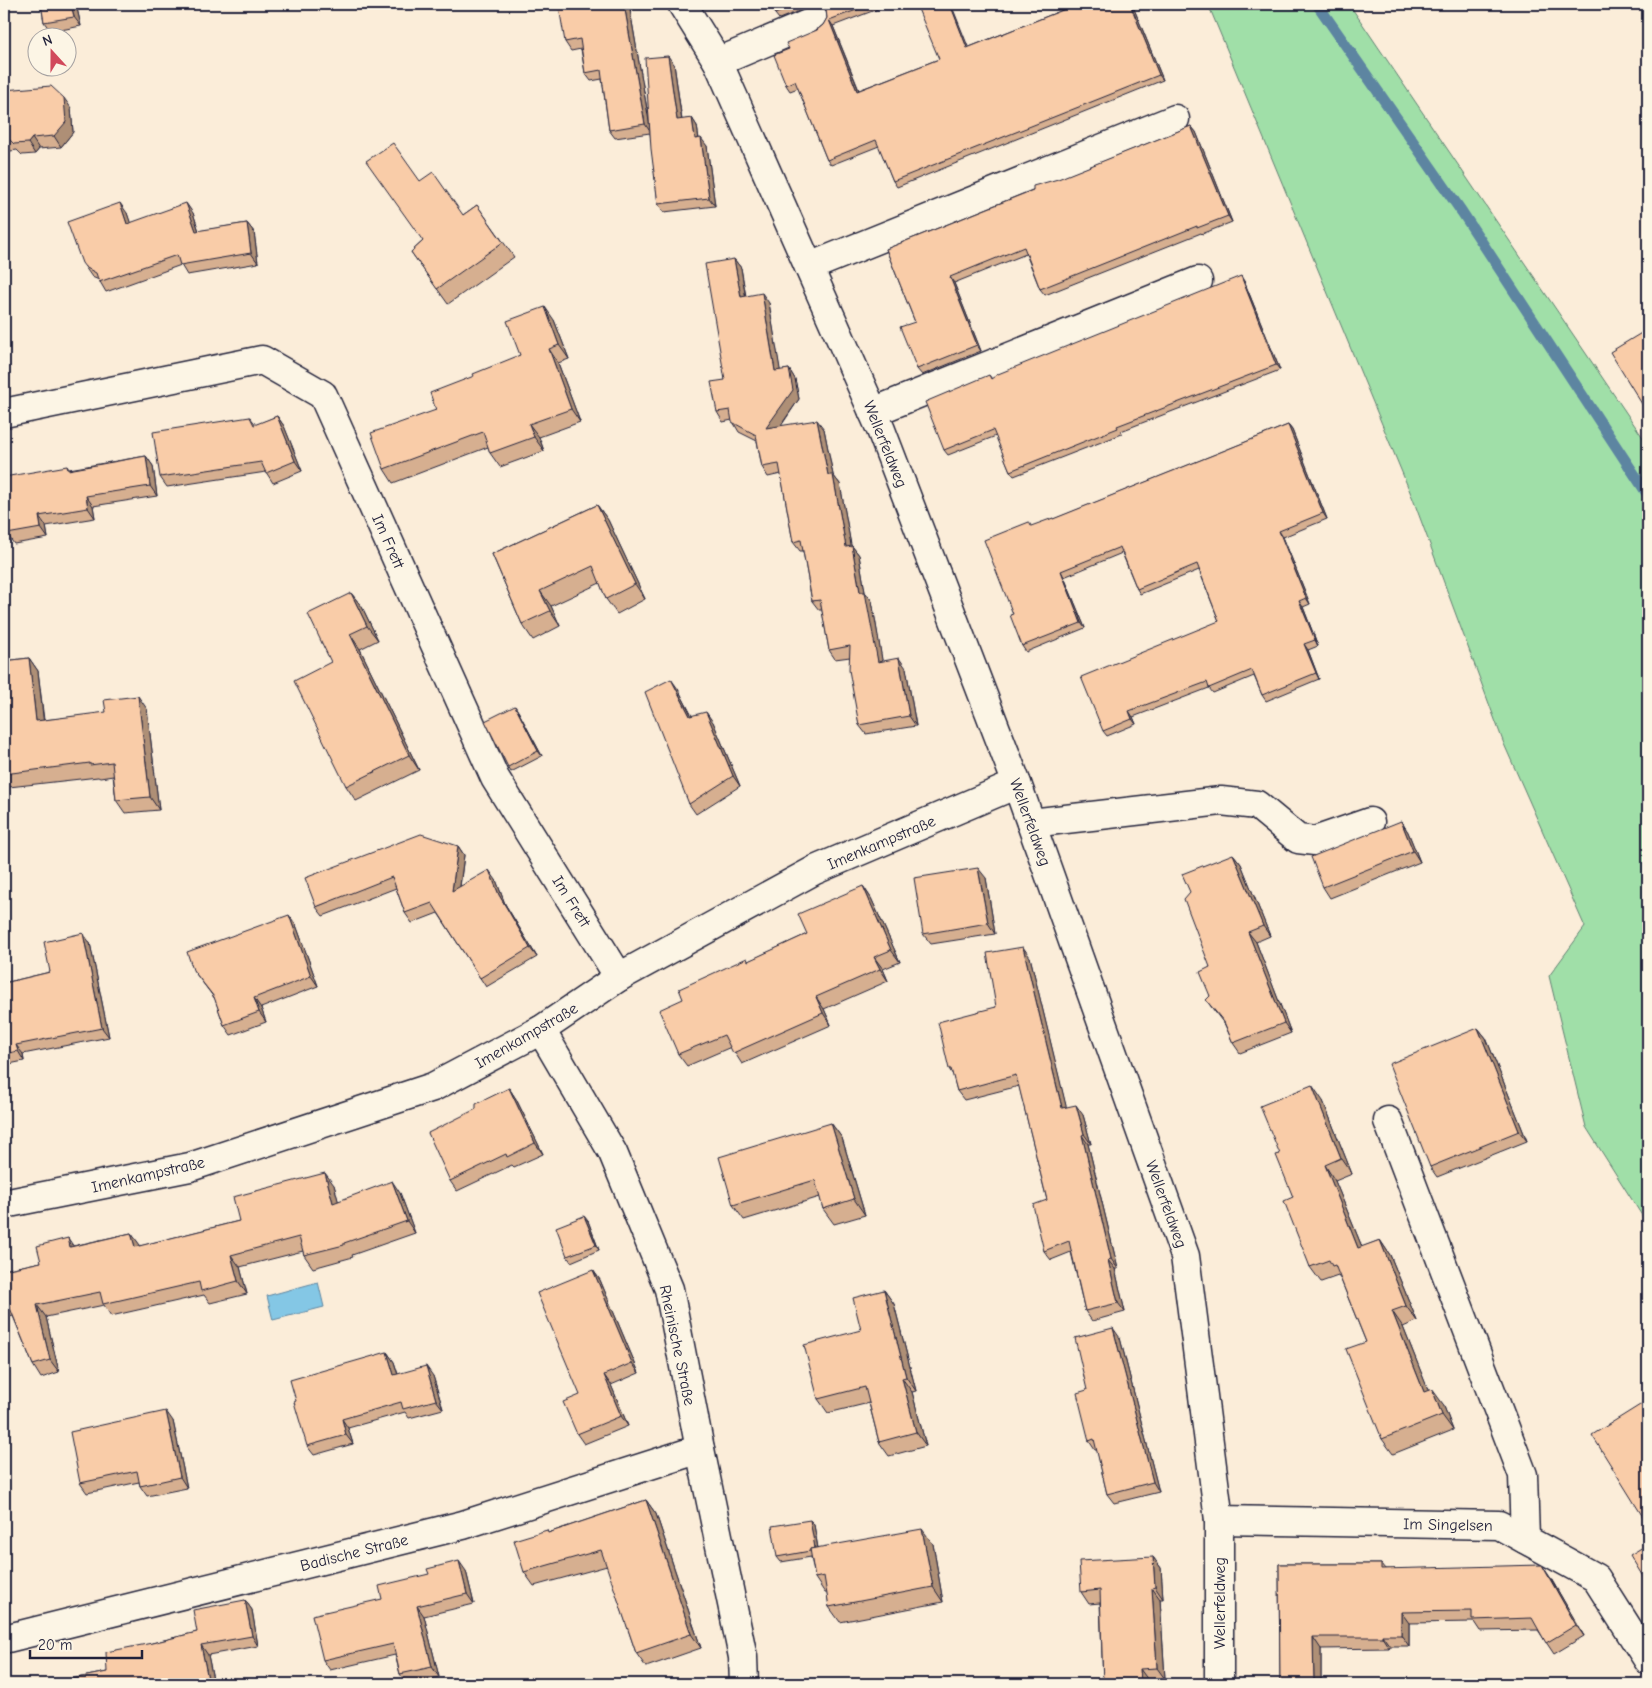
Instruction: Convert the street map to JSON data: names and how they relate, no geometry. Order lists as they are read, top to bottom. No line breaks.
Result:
{"streets":{"street":["Wellerfeldweg","Im Frett","Imenkampstraße","Rheinische Straße","Im Singelsen","Badische Straße"]},"crossings":[["Wellerfeldweg","Imenkampstraße"],["Wellerfeldweg","Im Singelsen"],["Im Frett","Imenkampstraße"],["Imenkampstraße","Rheinische Straße"],["Rheinische Straße","Badische Straße"]],"scale_bar":"20 m","north":"top"}
